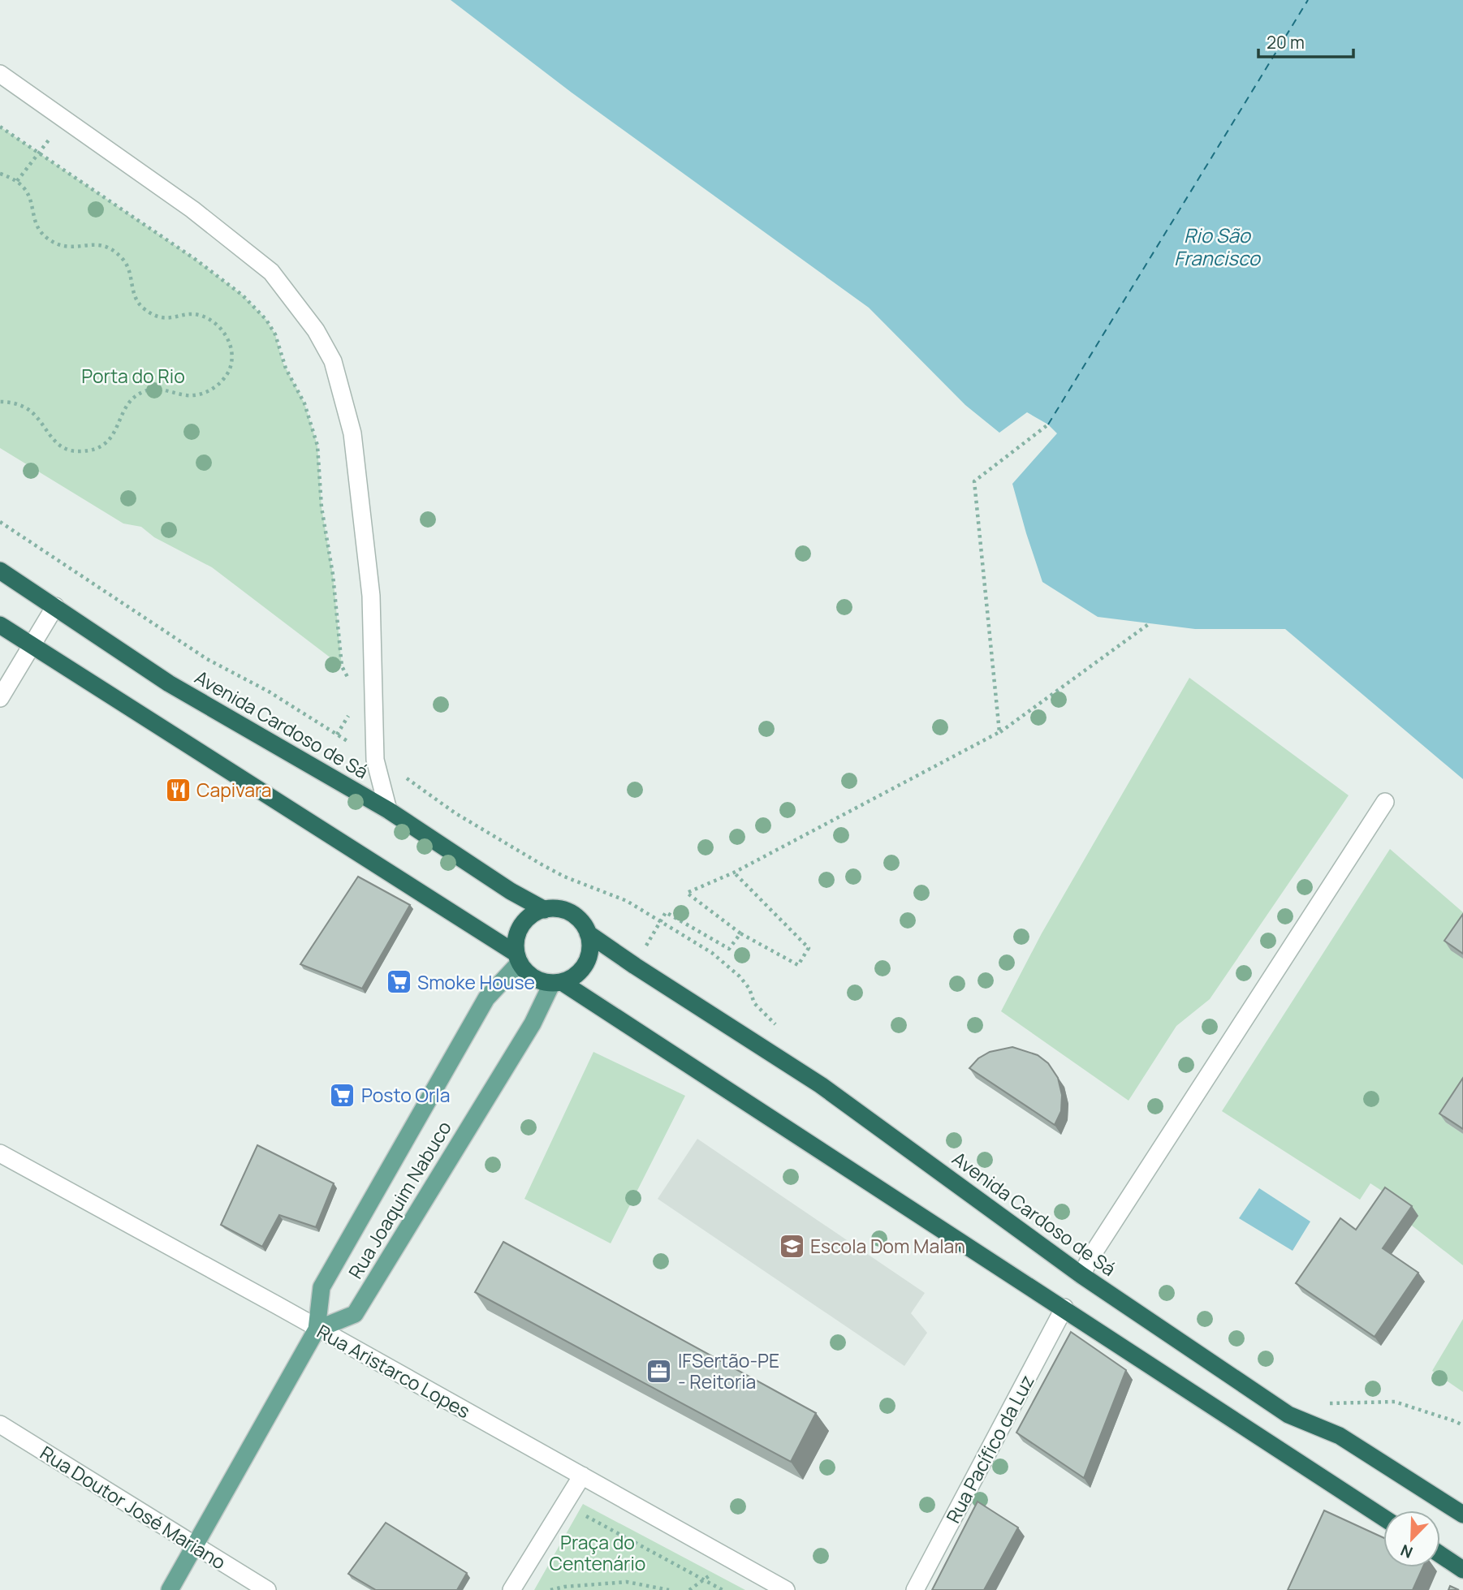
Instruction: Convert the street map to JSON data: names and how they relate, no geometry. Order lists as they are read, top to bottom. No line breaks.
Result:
{"streets":{"highway":["Avenida Cardoso de Sá"],"main road":["Rua Joaquim Nabuco"],"street":["Rua Aristarco Lopes","Rua Pacífico da Luz","Rua Doutor José Mariano"]},"crossings":[["Avenida Cardoso de Sá","Rua Joaquim Nabuco"],["Rua Joaquim Nabuco","Rua Aristarco Lopes"],["Rua Joaquim Nabuco","Rua Doutor José Mariano"]],"water":["Rio São Francisco"],"parks":["Porta do Rio","Praça do Centenário"],"places":{"restaurant":["Capivara"],"supermarket":["Smoke House","Posto Orla"],"school or university":["Escola Dom Malan"],"office":["IFSertão-PE - Reitoria"]},"scale_bar":"20 m","north":"bottom left"}
